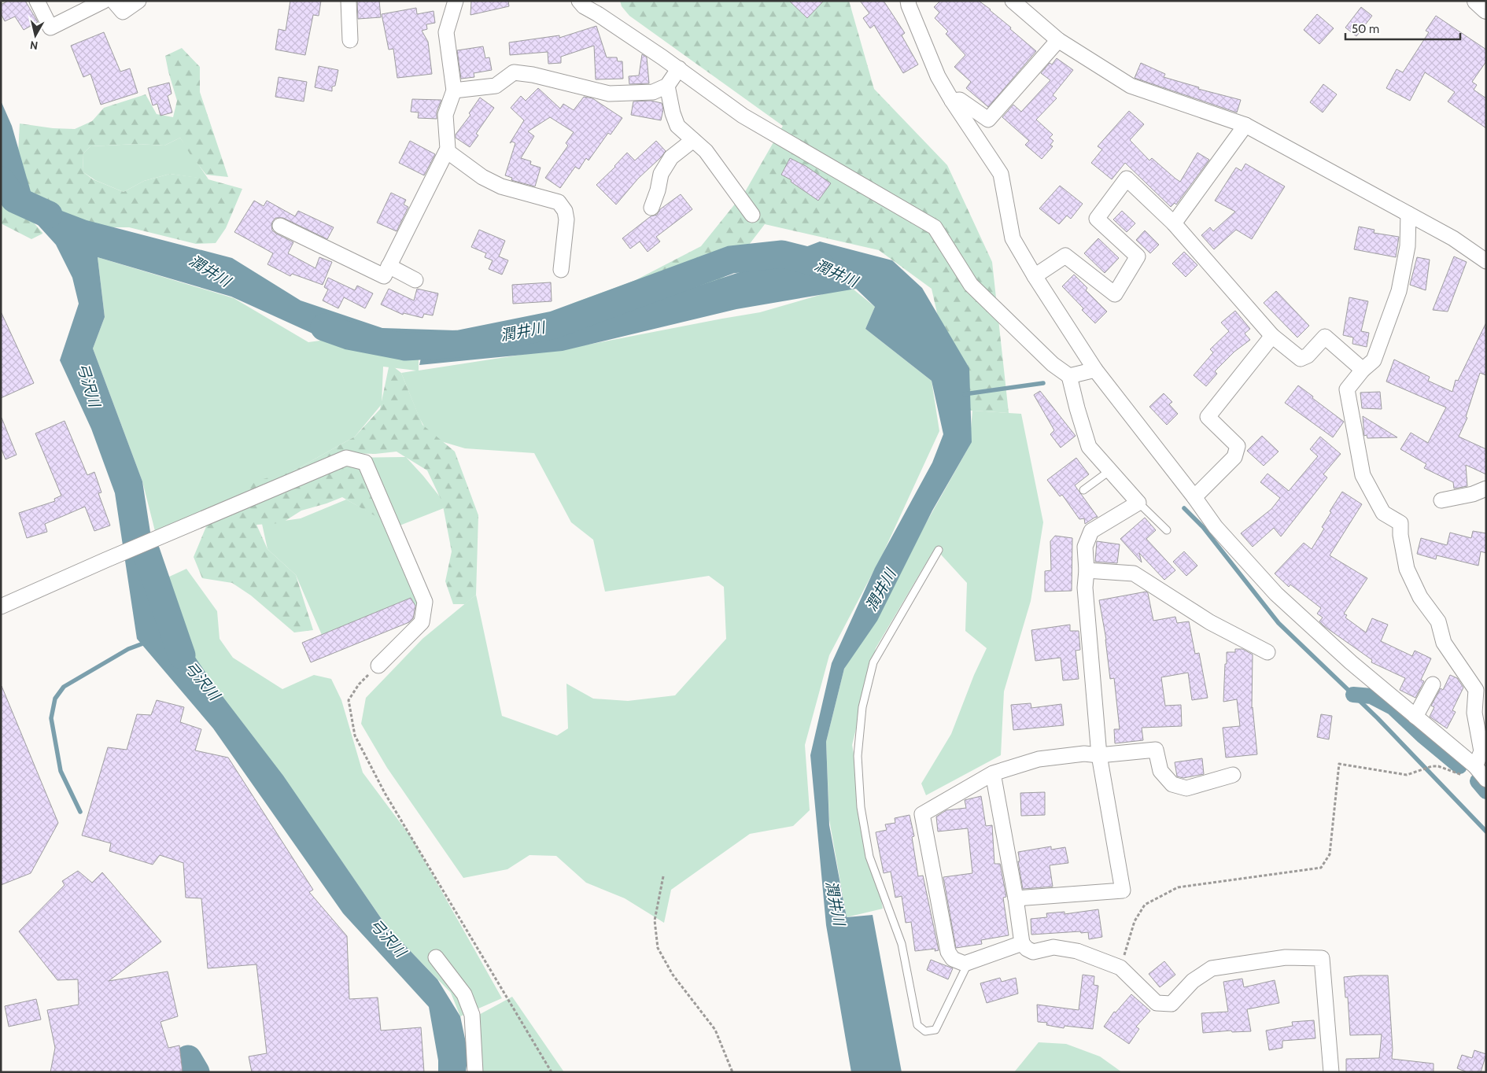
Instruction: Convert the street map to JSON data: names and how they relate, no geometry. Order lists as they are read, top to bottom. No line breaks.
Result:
{"water":["潤井川","弓沢川"],"scale_bar":"50 m","north":"bottom"}
